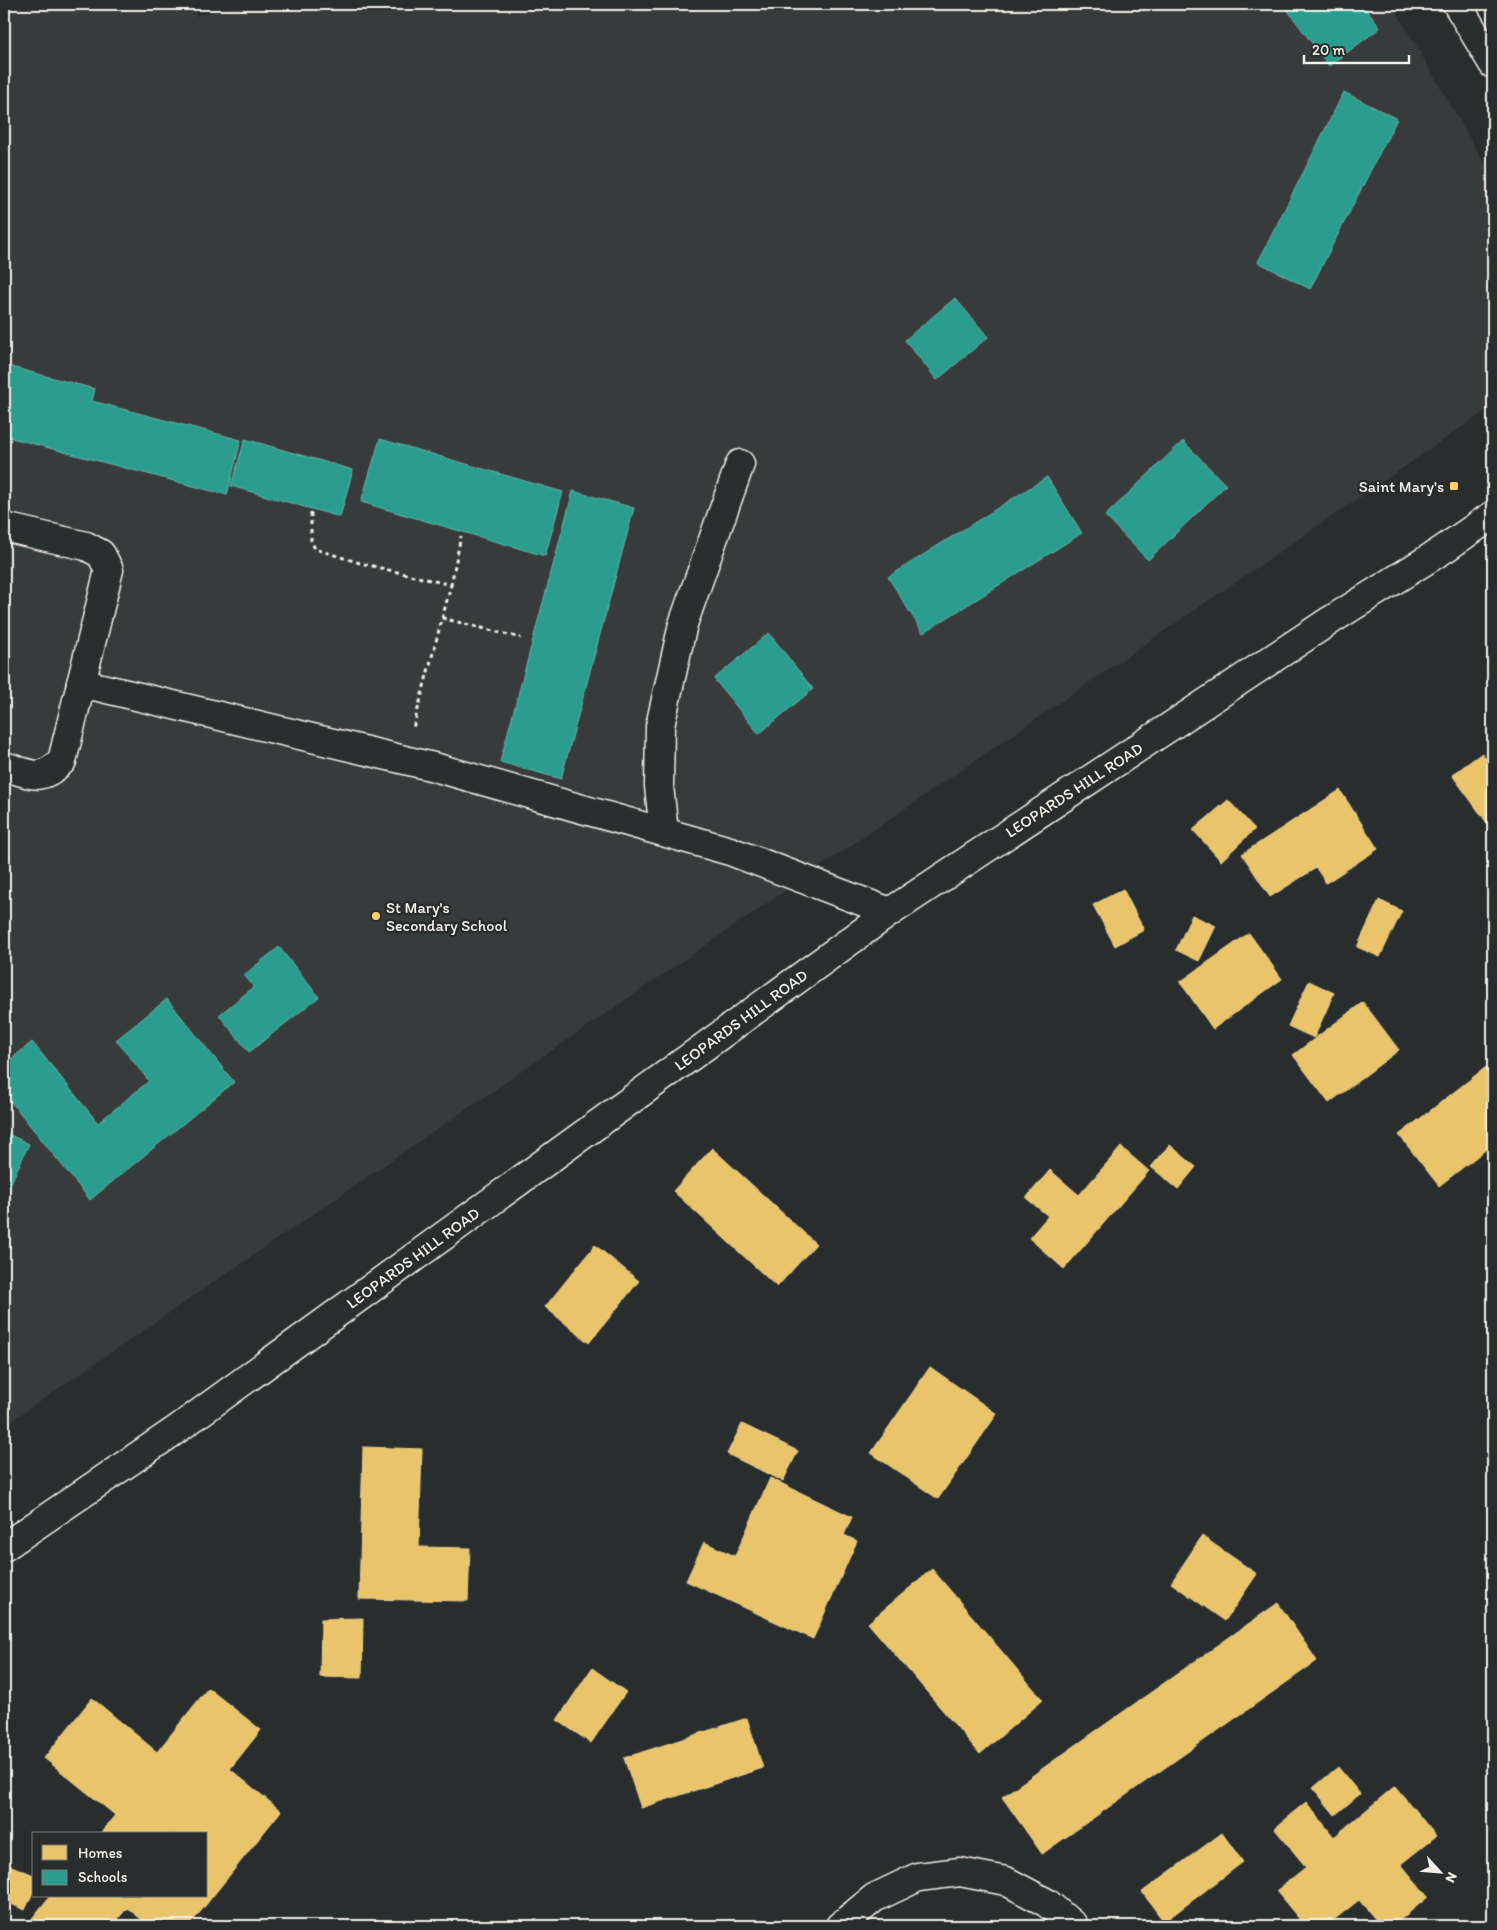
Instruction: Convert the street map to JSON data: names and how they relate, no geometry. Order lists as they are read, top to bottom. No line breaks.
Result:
{"streets":{"main road":["LEOPARDS HILL ROAD"]},"places":{"transit":["Saint Mary's"],"other":["St Mary's Secondary School"]},"legend":["Homes","Schools"],"scale_bar":"20 m","north":"bottom right"}
